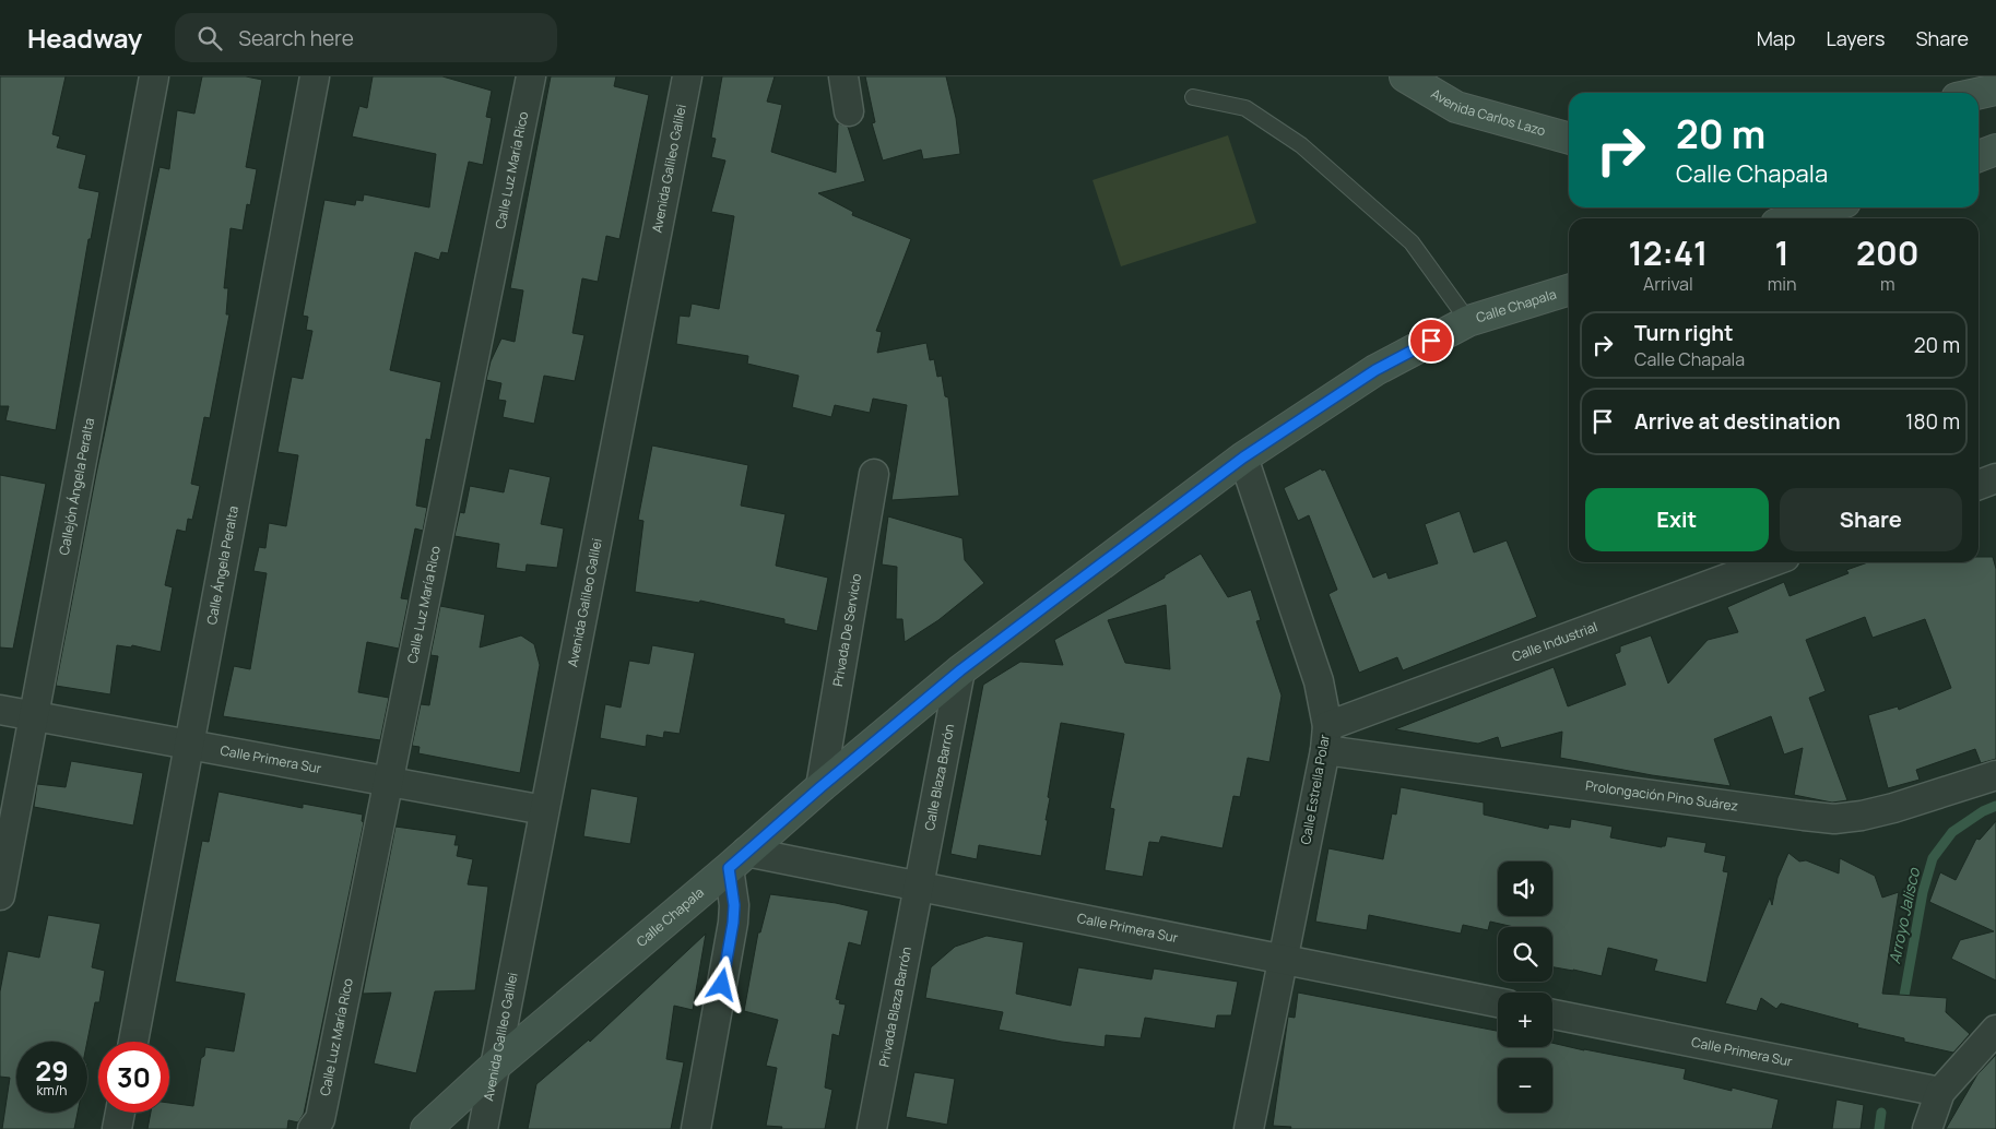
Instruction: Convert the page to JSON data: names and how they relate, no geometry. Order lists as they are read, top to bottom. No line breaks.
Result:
{"streets":{"street":["Avenida Carlos Lazo","Avenida Galileo Galilei","Calle Luz María Rico","Calle Chapala","Callejón Ángela Peralta","Calle Ángela Peralta","Privada De Servicio","Calle Industrial","Calle Primera Sur","Calle Blaza Barrón","Calle Estrella Polar","Prolongación Pino Suárez","Privada Blaza Barrón"]},"crossings":[["Avenida Galileo Galilei","Calle Chapala"],["Avenida Galileo Galilei","Calle Primera Sur"],["Calle Luz María Rico","Calle Primera Sur"],["Calle Chapala","Privada De Servicio"],["Calle Chapala","Calle Primera Sur"],["Calle Chapala","Calle Blaza Barrón"],["Calle Chapala","Calle Estrella Polar"],["Callejón Ángela Peralta","Calle Primera Sur"],["Calle Ángela Peralta","Calle Primera Sur"],["Calle Industrial","Calle Estrella Polar"],["Calle Industrial","Prolongación Pino Suárez"],["Calle Primera Sur","Calle Blaza Barrón"],["Calle Primera Sur","Calle Estrella Polar"],["Calle Primera Sur","Privada Blaza Barrón"],["Calle Blaza Barrón","Privada Blaza Barrón"],["Calle Estrella Polar","Prolongación Pino Suárez"]],"water":["Arroyo Jalisco"],"page":{"header":"Headway","search":"Search here","nav":["Map","Layers","Share"],"turn":["20 m","Calle Chapala"],"eta":["12:41","Arrival","1","min","200","m"],"list":[{"name":"Turn right","note":"Calle Chapala","value":"20 m"},{"name":"Arrive at destination","value":"180 m"}],"buttons":["Exit","Share"],"map_buttons":["+","−"],"speed":"29 km/h","limit":"30"}}
